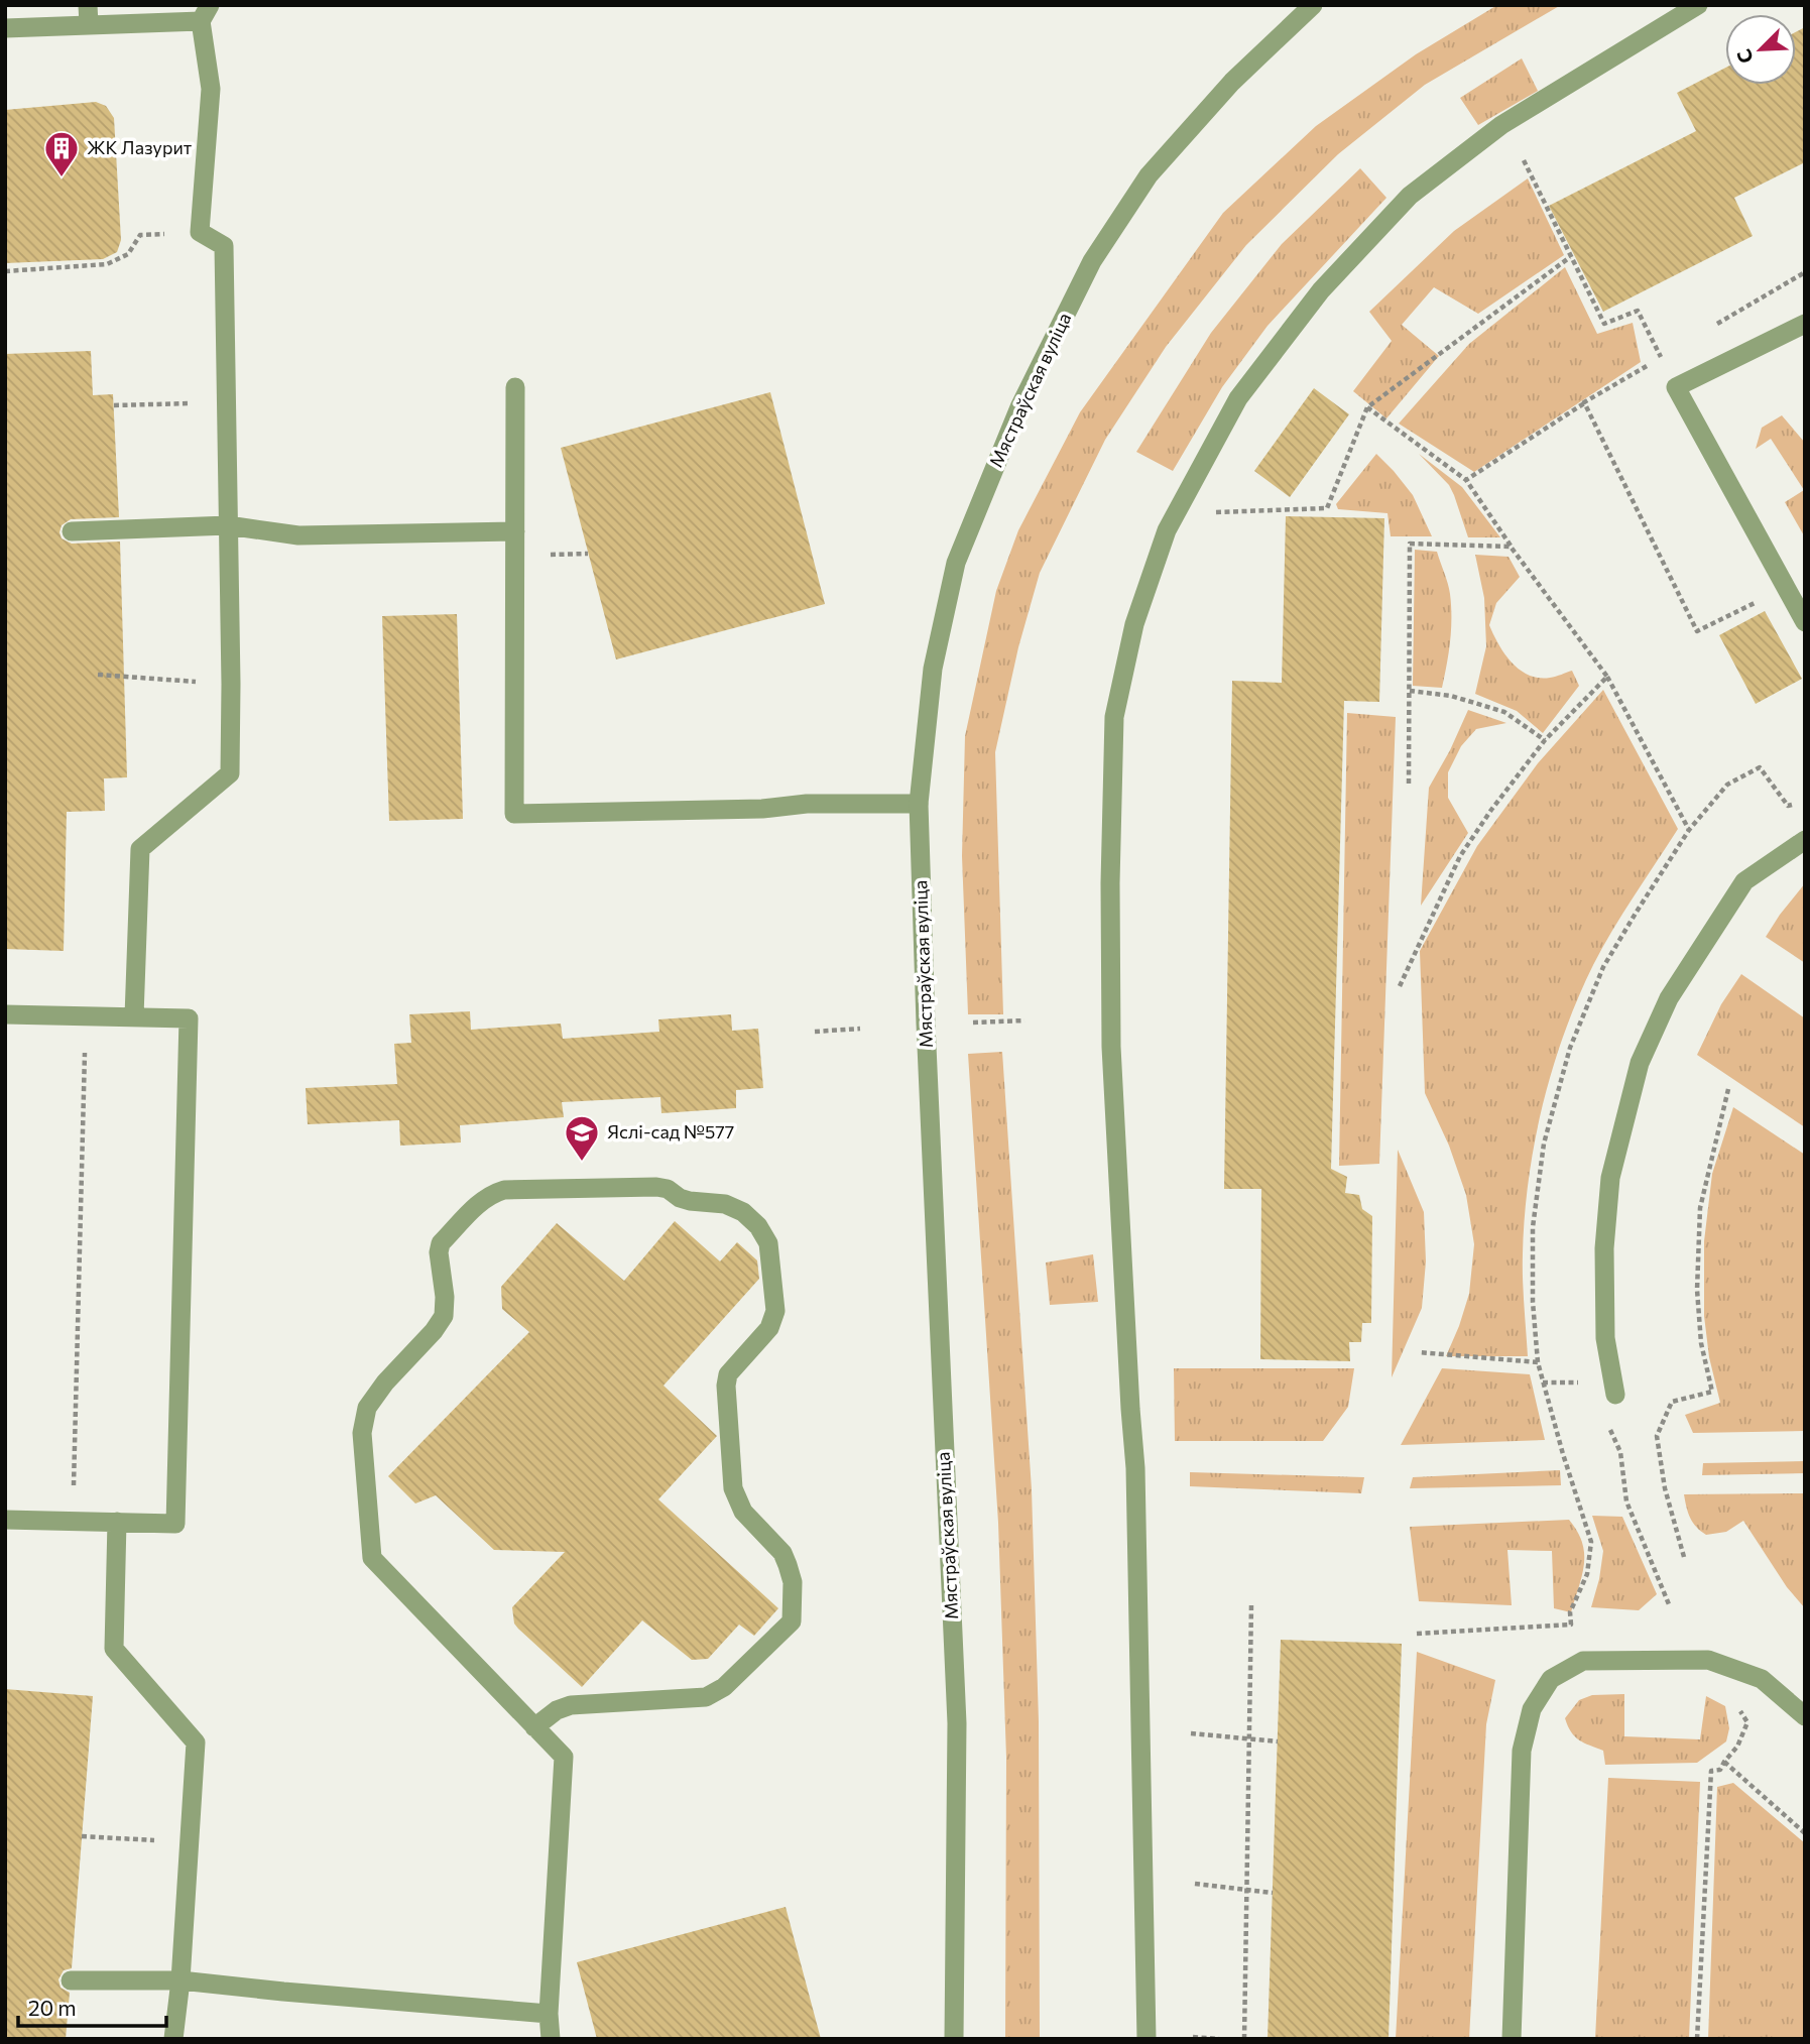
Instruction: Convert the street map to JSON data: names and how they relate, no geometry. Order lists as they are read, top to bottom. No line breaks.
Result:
{"streets":{"street":["Мястраўская вуліца"]},"places":{"building":["ЖК Лазурит"],"school or university":["Яслі-сад №577"]},"scale_bar":"20 m","north":"bottom left"}
